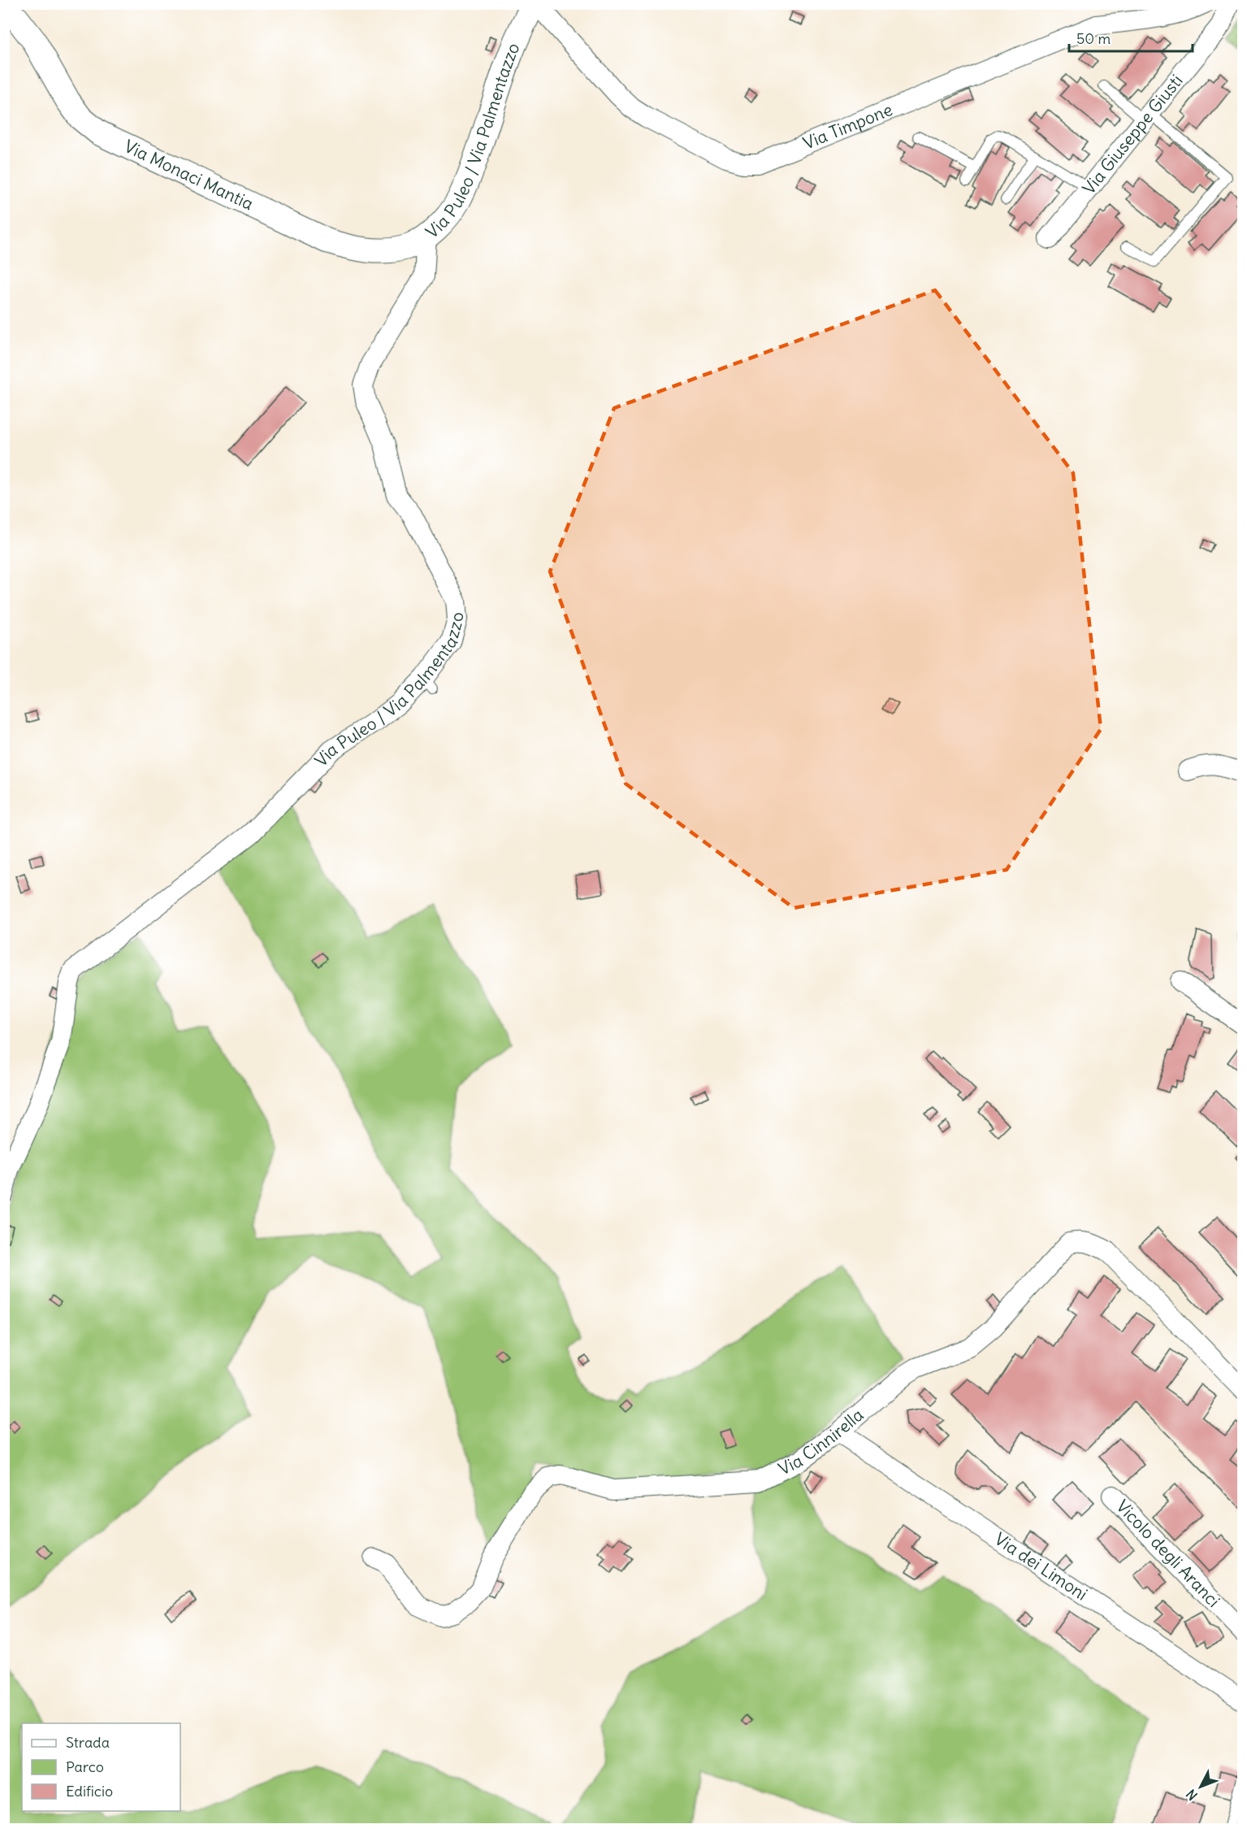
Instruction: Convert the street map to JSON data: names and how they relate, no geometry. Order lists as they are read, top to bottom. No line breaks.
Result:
{"streets":{"street":["Via Timpone","Via Giuseppe Giusti","Via Puleo / Via Palmentazzo","Via Monaci Mantia","Via Cinnirella","Vicolo degli Aranci","Via dei Limoni"]},"crossings":[["Via Timpone","Via Puleo / Via Palmentazzo"],["Via Puleo / Via Palmentazzo","Via Monaci Mantia"],["Via Cinnirella","Via dei Limoni"]],"legend":["Strada","Parco","Edificio"],"scale_bar":"50 m","north":"bottom left"}
